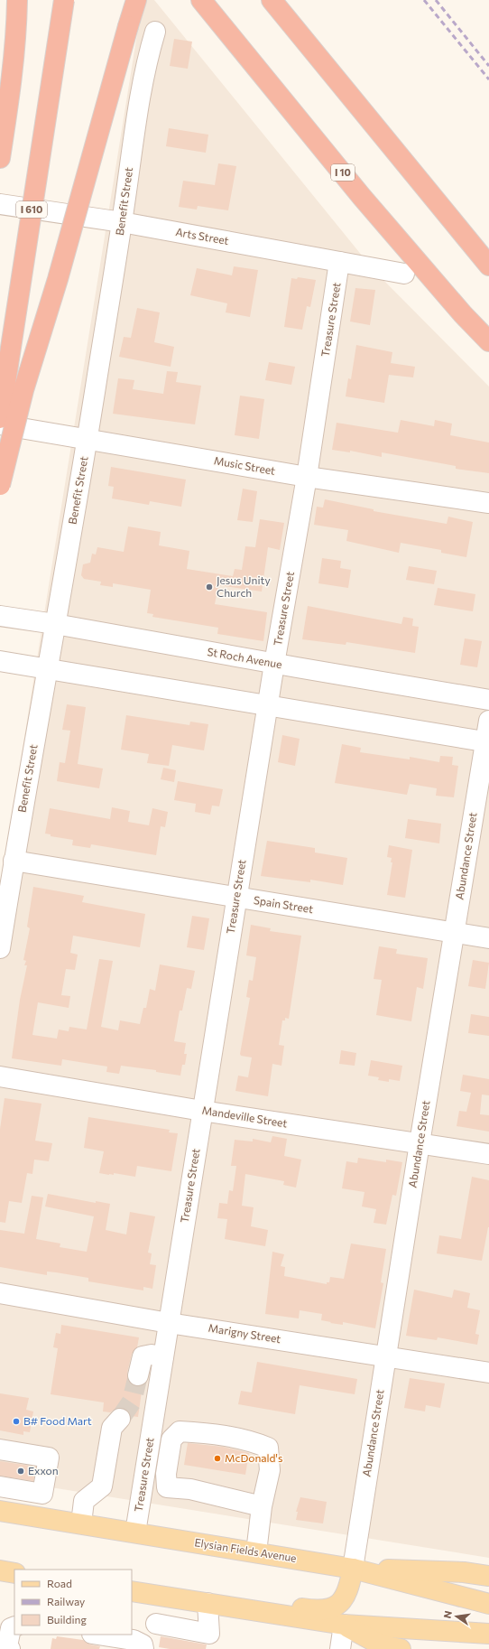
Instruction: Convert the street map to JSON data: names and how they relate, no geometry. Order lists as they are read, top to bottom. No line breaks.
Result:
{"streets":{"highway":["I 10","I 610"],"main road":["Elysian Fields Avenue"],"street":["Benefit Street","Arts Street","Treasure Street","Music Street","St Roch Avenue","Abundance Street","Spain Street","Mandeville Street","Marigny Street"]},"crossings":[["Benefit Street","Arts Street"],["Benefit Street","Music Street"],["Benefit Street","St Roch Avenue"],["Benefit Street","Spain Street"],["Arts Street","Treasure Street"],["Treasure Street","Music Street"],["Treasure Street","St Roch Avenue"],["Treasure Street","Spain Street"],["Treasure Street","Mandeville Street"],["Treasure Street","Marigny Street"],["Treasure Street","Elysian Fields Avenue"],["Abundance Street","Spain Street"],["Abundance Street","Mandeville Street"],["Abundance Street","Marigny Street"],["Abundance Street","Elysian Fields Avenue"]],"places":["Jesus Unity Church","B# Food Mart","McDonald's","Exxon"],"legend":["Road","Railway","Building"],"north":"left"}
